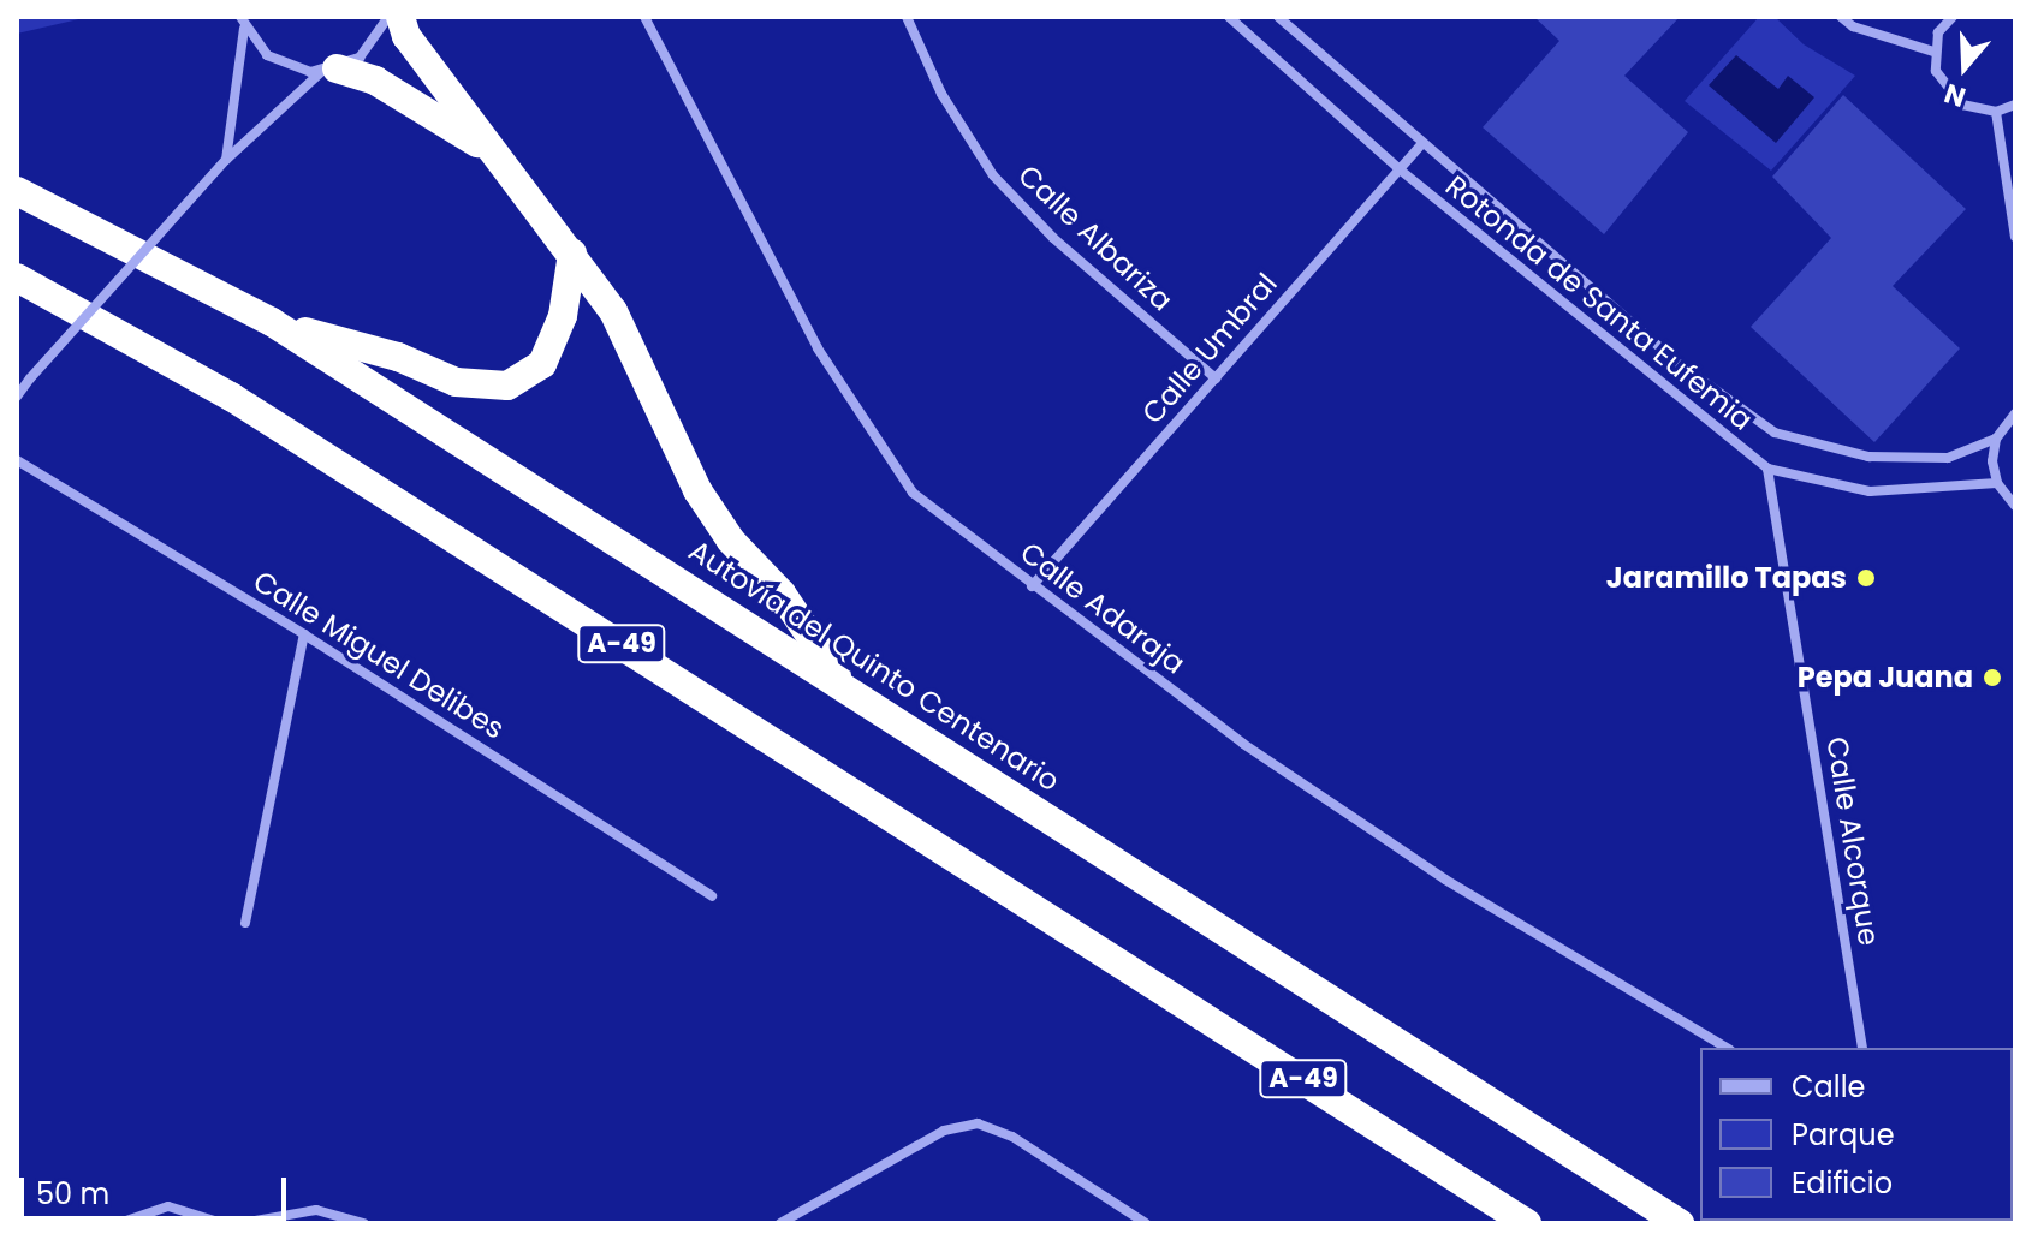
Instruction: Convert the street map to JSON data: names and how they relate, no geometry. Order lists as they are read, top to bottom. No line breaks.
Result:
{"streets":{"highway":["A-49","Autovía del Quinto Centenario"],"street":["Calle Albariza","Rotonda de Santa Eufemia","Calle Umbral","Calle Adaraja","Calle Miguel Delibes","Calle Alcorque"]},"crossings":[["Calle Albariza","Calle Umbral"],["Rotonda de Santa Eufemia","Calle Umbral"],["Rotonda de Santa Eufemia","Calle Alcorque"],["Calle Umbral","Calle Adaraja"]],"places":["Jaramillo Tapas","Pepa Juana"],"legend":["Calle","Parque","Edificio"],"scale_bar":"50 m","north":"bottom"}
